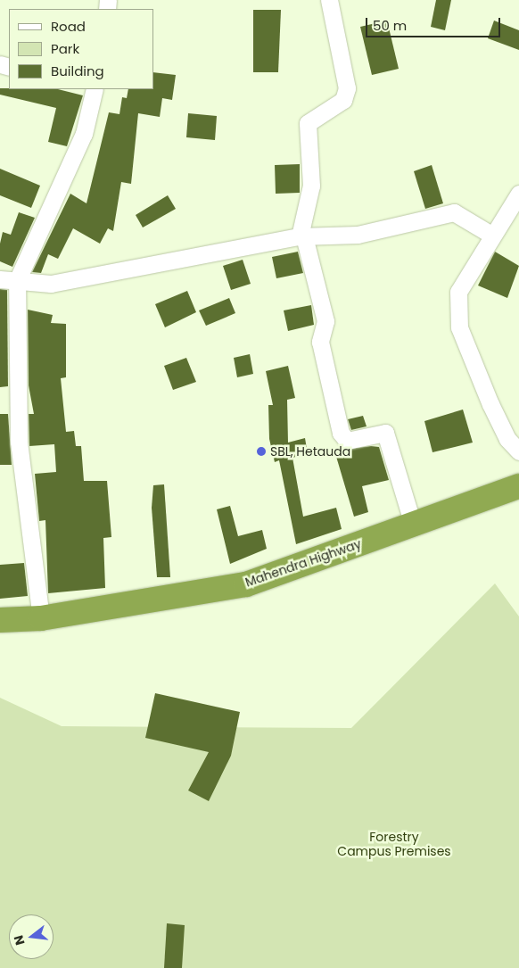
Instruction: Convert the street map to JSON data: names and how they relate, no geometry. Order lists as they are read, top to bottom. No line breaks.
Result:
{"streets":{"highway":["Mahendra Highway"]},"parks":["Forestry Campus Premises"],"places":["SBL, Hetauda"],"legend":["Road","Park","Building"],"scale_bar":"50 m","north":"left"}
